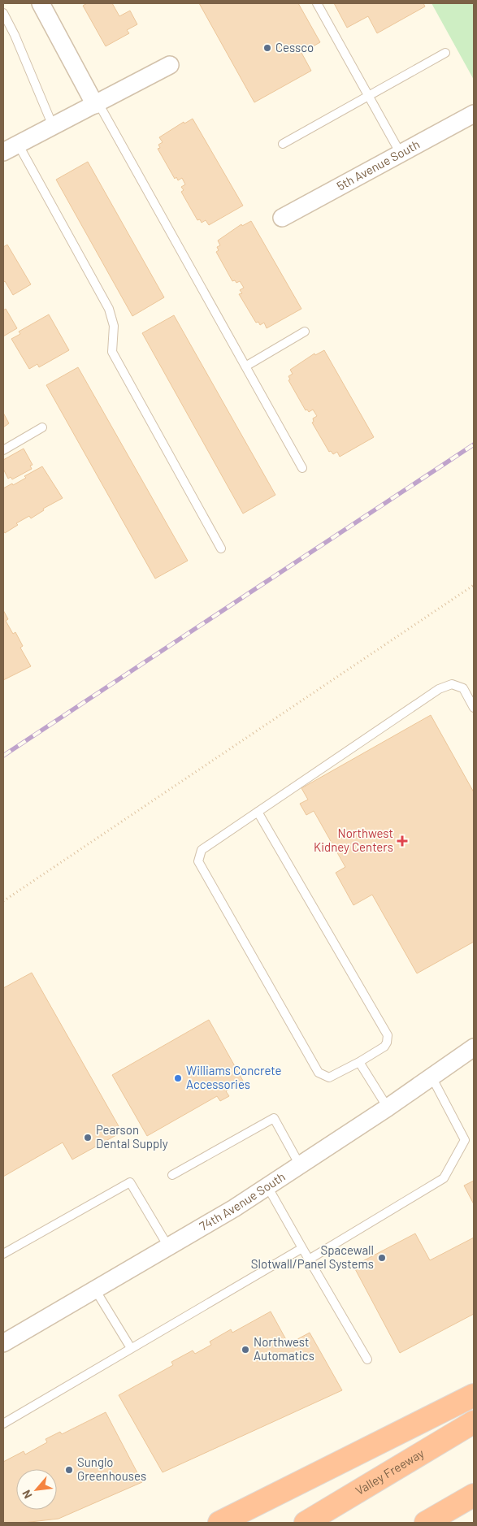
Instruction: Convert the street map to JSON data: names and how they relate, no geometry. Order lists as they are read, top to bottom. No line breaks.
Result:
{"streets":{"highway":["Valley Freeway"],"street":["5th Avenue South","74th Avenue South"]},"places":{"other":["Cessco","Williams Concrete Accessories","Pearson Dental Supply","Spacewall Slotwall/Panel Systems","Northwest Automatics","Sunglo Greenhouses"],"health":["Northwest Kidney Centers"]},"north":"bottom left"}
